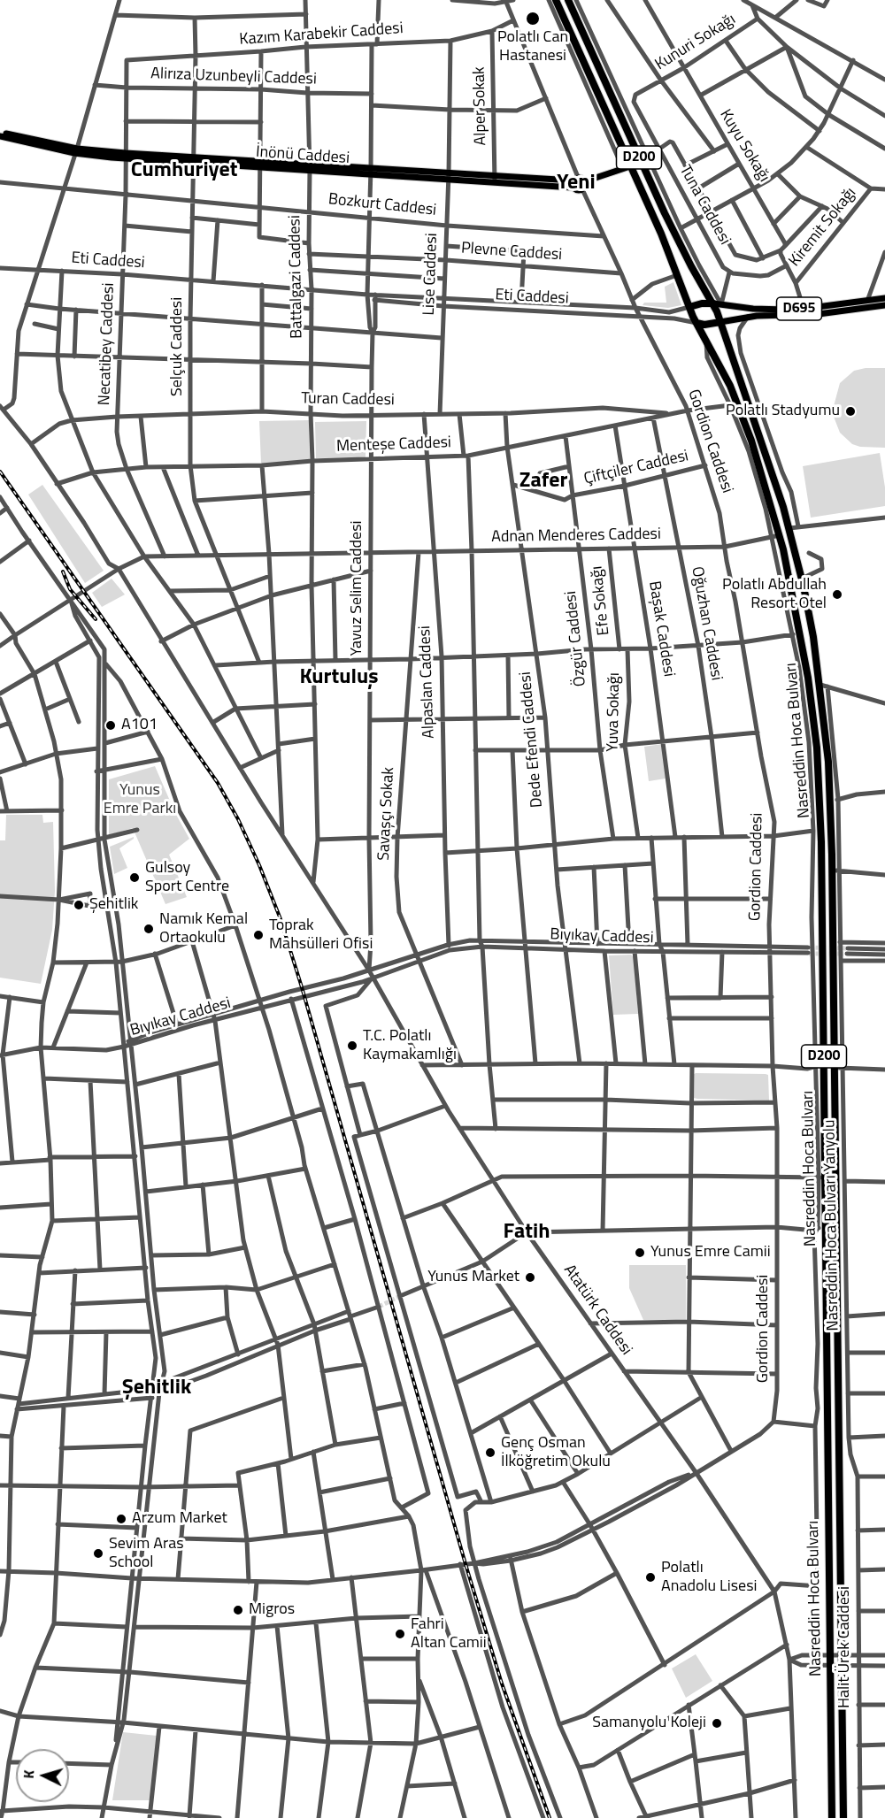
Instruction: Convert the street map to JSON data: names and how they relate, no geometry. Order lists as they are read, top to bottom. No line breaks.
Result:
{"streets":{"highway":["D200","Nasreddin Hoca Bulvarı"],"main road":["İnönü Caddesi","D695"],"street":["Kazım Karabekir Caddesi","Kunuri Sokağı","Alirıza Uzunbeyli Caddesi","Alper Sokak","Kuyu Sokağı","Bozkurt Caddesi","Tuna Caddesi","Kiremit Sokağı","Plevne Caddesi","Eti Caddesi","Lise Caddesi","Battalgazi Caddesi","Necatibey Caddesi","Selçuk Caddesi","Turan Caddesi","Gordion Caddesi","Menteşe Caddesi","Çiftçiler Caddesi","Adnan Menderes Caddesi","Yavuz Selim Caddesi","Efe Sokağı","Oğuzhan Caddesi","Başak Caddesi","Özgür Caddesi","Alpaslan Caddesi","Yuva Sokağı","Dede Efendi Caddesi","Savaşçı Sokak","Bıyıkay Caddesi","Nasreddin Hoca Bulvarı Yanyolu","Atatürk Caddesi","Halit Ürek Caddesi"]},"crossings":[["Kazım Karabekir Caddesi","Alper Sokak"],["Kazım Karabekir Caddesi","Lise Caddesi"],["Kazım Karabekir Caddesi","Battalgazi Caddesi"],["Kazım Karabekir Caddesi","Necatibey Caddesi"],["Kazım Karabekir Caddesi","Selçuk Caddesi"],["Kazım Karabekir Caddesi","Yavuz Selim Caddesi"],["Kunuri Sokağı","Kuyu Sokağı"],["Kunuri Sokağı","Tuna Caddesi"],["Alirıza Uzunbeyli Caddesi","Battalgazi Caddesi"],["Alirıza Uzunbeyli Caddesi","Necatibey Caddesi"],["Alirıza Uzunbeyli Caddesi","Selçuk Caddesi"],["Alirıza Uzunbeyli Caddesi","Yavuz Selim Caddesi"],["Alper Sokak","İnönü Caddesi"],["İnönü Caddesi","Lise Caddesi"],["İnönü Caddesi","Battalgazi Caddesi"],["İnönü Caddesi","Necatibey Caddesi"],["İnönü Caddesi","Selçuk Caddesi"],["İnönü Caddesi","Gordion Caddesi"],["İnönü Caddesi","Yavuz Selim Caddesi"],["D200","Eti Caddesi"],["D200","D695"],["D200","Nasreddin Hoca Bulvarı"],["Bozkurt Caddesi","Lise Caddesi"],["Bozkurt Caddesi","Battalgazi Caddesi"],["Bozkurt Caddesi","Necatibey Caddesi"],["Bozkurt Caddesi","Selçuk Caddesi"],["Bozkurt Caddesi","Gordion Caddesi"],["Bozkurt Caddesi","Yavuz Selim Caddesi"],["Plevne Caddesi","Lise Caddesi"],["Plevne Caddesi","Battalgazi Caddesi"],["Plevne Caddesi","Gordion Caddesi"],["Plevne Caddesi","Yavuz Selim Caddesi"],["Eti Caddesi","Lise Caddesi"],["Eti Caddesi","Battalgazi Caddesi"],["Eti Caddesi","Necatibey Caddesi"],["Eti Caddesi","Selçuk Caddesi"],["Eti Caddesi","Gordion Caddesi"],["Eti Caddesi","Yavuz Selim Caddesi"],["Eti Caddesi","Nasreddin Hoca Bulvarı"],["Lise Caddesi","Turan Caddesi"],["Battalgazi Caddesi","Turan Caddesi"],["Battalgazi Caddesi","Menteşe Caddesi"],["Battalgazi Caddesi","Adnan Menderes Caddesi"],["Battalgazi Caddesi","Atatürk Caddesi"],["D695","Nasreddin Hoca Bulvarı"],["Necatibey Caddesi","Turan Caddesi"],["Necatibey Caddesi","Menteşe Caddesi"],["Necatibey Caddesi","Adnan Menderes Caddesi"],["Selçuk Caddesi","Turan Caddesi"],["Selçuk Caddesi","Menteşe Caddesi"],["Selçuk Caddesi","Adnan Menderes Caddesi"],["Turan Caddesi","Menteşe Caddesi"],["Turan Caddesi","Yavuz Selim Caddesi"],["Turan Caddesi","Alpaslan Caddesi"],["Turan Caddesi","Dede Efendi Caddesi"],["Turan Caddesi","Atatürk Caddesi"],["Gordion Caddesi","Menteşe Caddesi"],["Gordion Caddesi","Çiftçiler Caddesi"],["Gordion Caddesi","Adnan Menderes Caddesi"],["Gordion Caddesi","Bıyıkay Caddesi"],["Menteşe Caddesi","Yavuz Selim Caddesi"],["Menteşe Caddesi","Oğuzhan Caddesi"],["Menteşe Caddesi","Başak Caddesi"],["Menteşe Caddesi","Özgür Caddesi"],["Menteşe Caddesi","Alpaslan Caddesi"],["Menteşe Caddesi","Dede Efendi Caddesi"],["Menteşe Caddesi","Atatürk Caddesi"],["Çiftçiler Caddesi","Oğuzhan Caddesi"],["Çiftçiler Caddesi","Başak Caddesi"],["Çiftçiler Caddesi","Özgür Caddesi"],["Çiftçiler Caddesi","Dede Efendi Caddesi"],["Adnan Menderes Caddesi","Yavuz Selim Caddesi"],["Adnan Menderes Caddesi","Efe Sokağı"],["Adnan Menderes Caddesi","Oğuzhan Caddesi"],["Adnan Menderes Caddesi","Başak Caddesi"],["Adnan Menderes Caddesi","Özgür Caddesi"],["Adnan Menderes Caddesi","Alpaslan Caddesi"],["Adnan Menderes Caddesi","Dede Efendi Caddesi"],["Adnan Menderes Caddesi","Nasreddin Hoca Bulvarı"],["Adnan Menderes Caddesi","Savaşçı Sokak"],["Yavuz Selim Caddesi","Bıyıkay Caddesi"],["Yavuz Selim Caddesi","Atatürk Caddesi"],["Alpaslan Caddesi","Bıyıkay Caddesi"],["Dede Efendi Caddesi","Bıyıkay Caddesi"],["Nasreddin Hoca Bulvarı","Nasreddin Hoca Bulvarı Yanyolu"],["Savaşçı Sokak","Bıyıkay Caddesi"],["Bıyıkay Caddesi","Atatürk Caddesi"],["Nasreddin Hoca Bulvarı Yanyolu","Halit Ürek Caddesi"]],"districts":["Cumhuriyet","Yeni","Zafer","Kurtuluş","Fatih","Şehitlik"],"parks":["Yunus Emre Parkı"],"places":["Polatlı Can Hastanesi","Polatlı Stadyumu","Polatlı Abdullah Resort Otel","A101","Gulsoy Sport Centre","Şehitlik","Namık Kemal Ortaokulu","Toprak Mahsülleri Ofisi","T.C. Polatlı Kaymakamlığı","Yunus Emre Camii","Yunus Market","Genç Osman İlköğretim Okulu","Arzum Market","Sevim Aras School","Polatlı Anadolu Lisesi","Migros","Fahri Altan Camii","Samanyolu Koleji"],"north":"left"}
